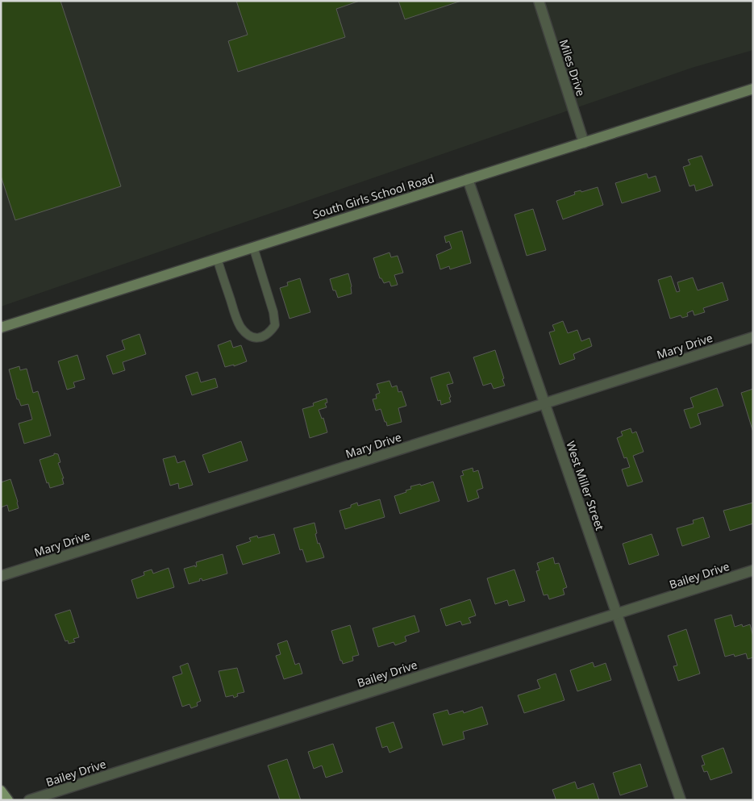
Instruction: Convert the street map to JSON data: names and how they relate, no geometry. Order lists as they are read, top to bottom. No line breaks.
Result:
{"streets":{"main road":["South Girls School Road"],"street":["Miles Drive","Mary Drive","West Miller Street","Bailey Drive"]},"crossings":[["Miles Drive","South Girls School Road"],["South Girls School Road","West Miller Street"],["Mary Drive","West Miller Street"],["West Miller Street","Bailey Drive"]]}
